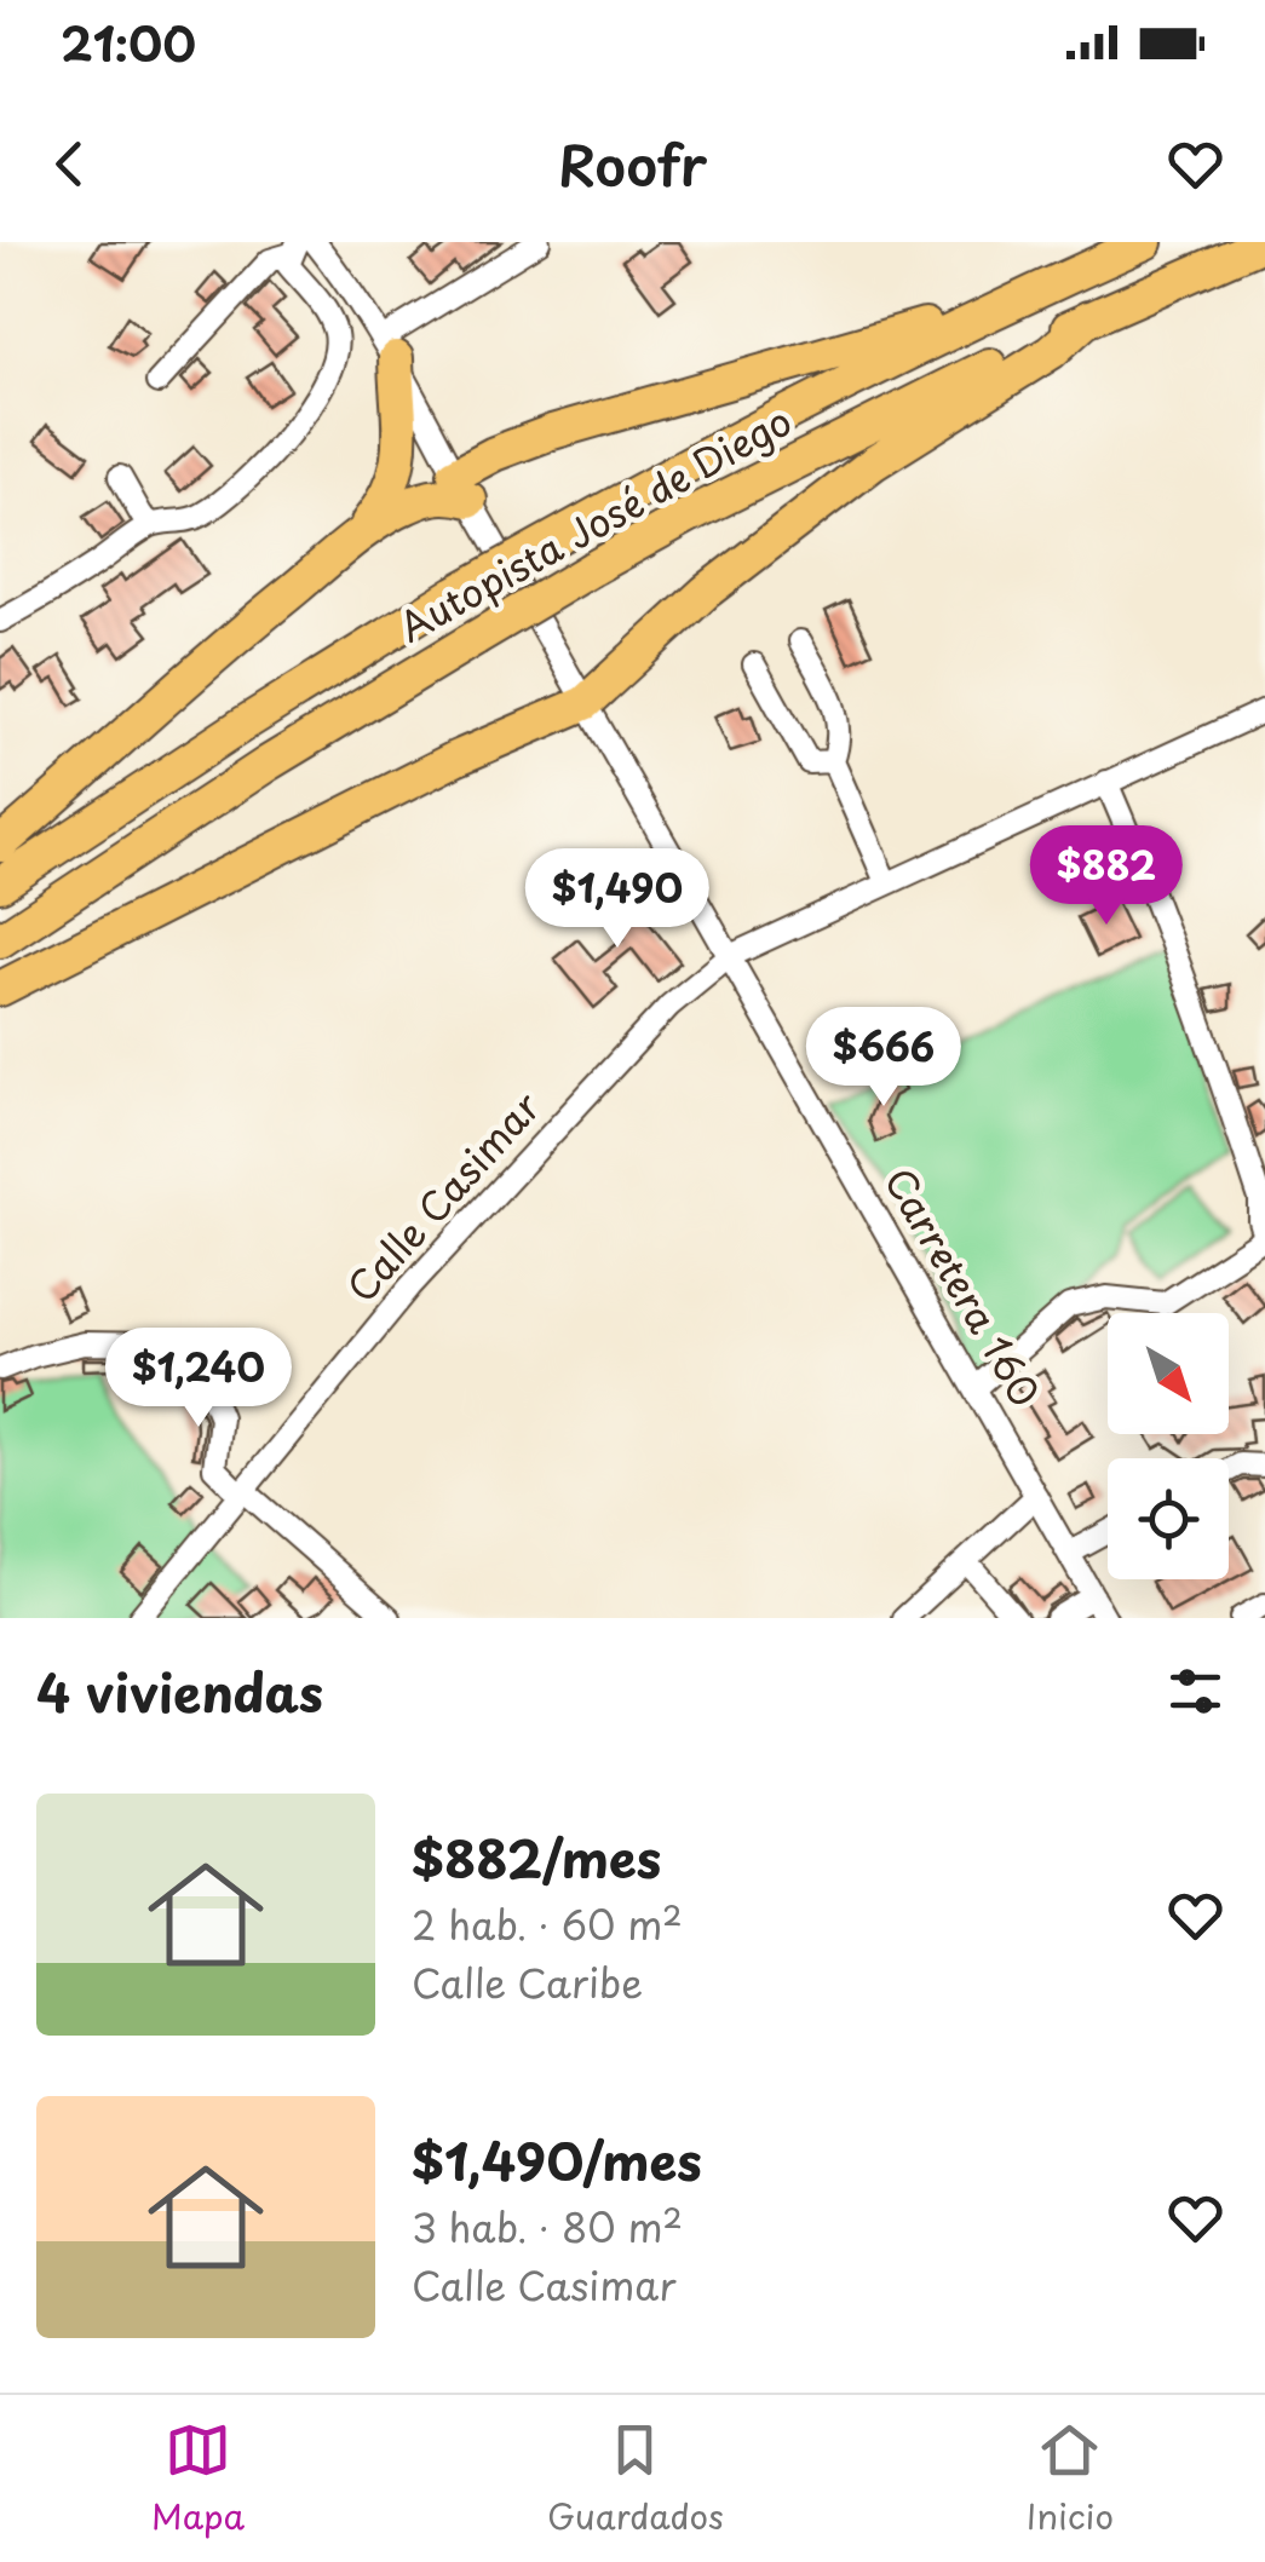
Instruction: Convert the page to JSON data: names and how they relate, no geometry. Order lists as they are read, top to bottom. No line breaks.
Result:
{"streets":{"highway":["Autopista José de Diego"],"street":["Calle Casimar","Carretera 160"]},"crossings":[["Calle Casimar","Carretera 160"]],"north":"bottom right","page":{"status":"21:00","header":"Roofr","price":["$882","$1,490","$666","$1,240"],"heading":"4 viviendas","list":[{"name":"$882/mes","note":"2 hab. · 60 m² · Calle Caribe"},{"name":"$1,490/mes","note":"3 hab. · 80 m² · Calle Casimar"}],"tabs":["Mapa","Guardados","Inicio"]}}
